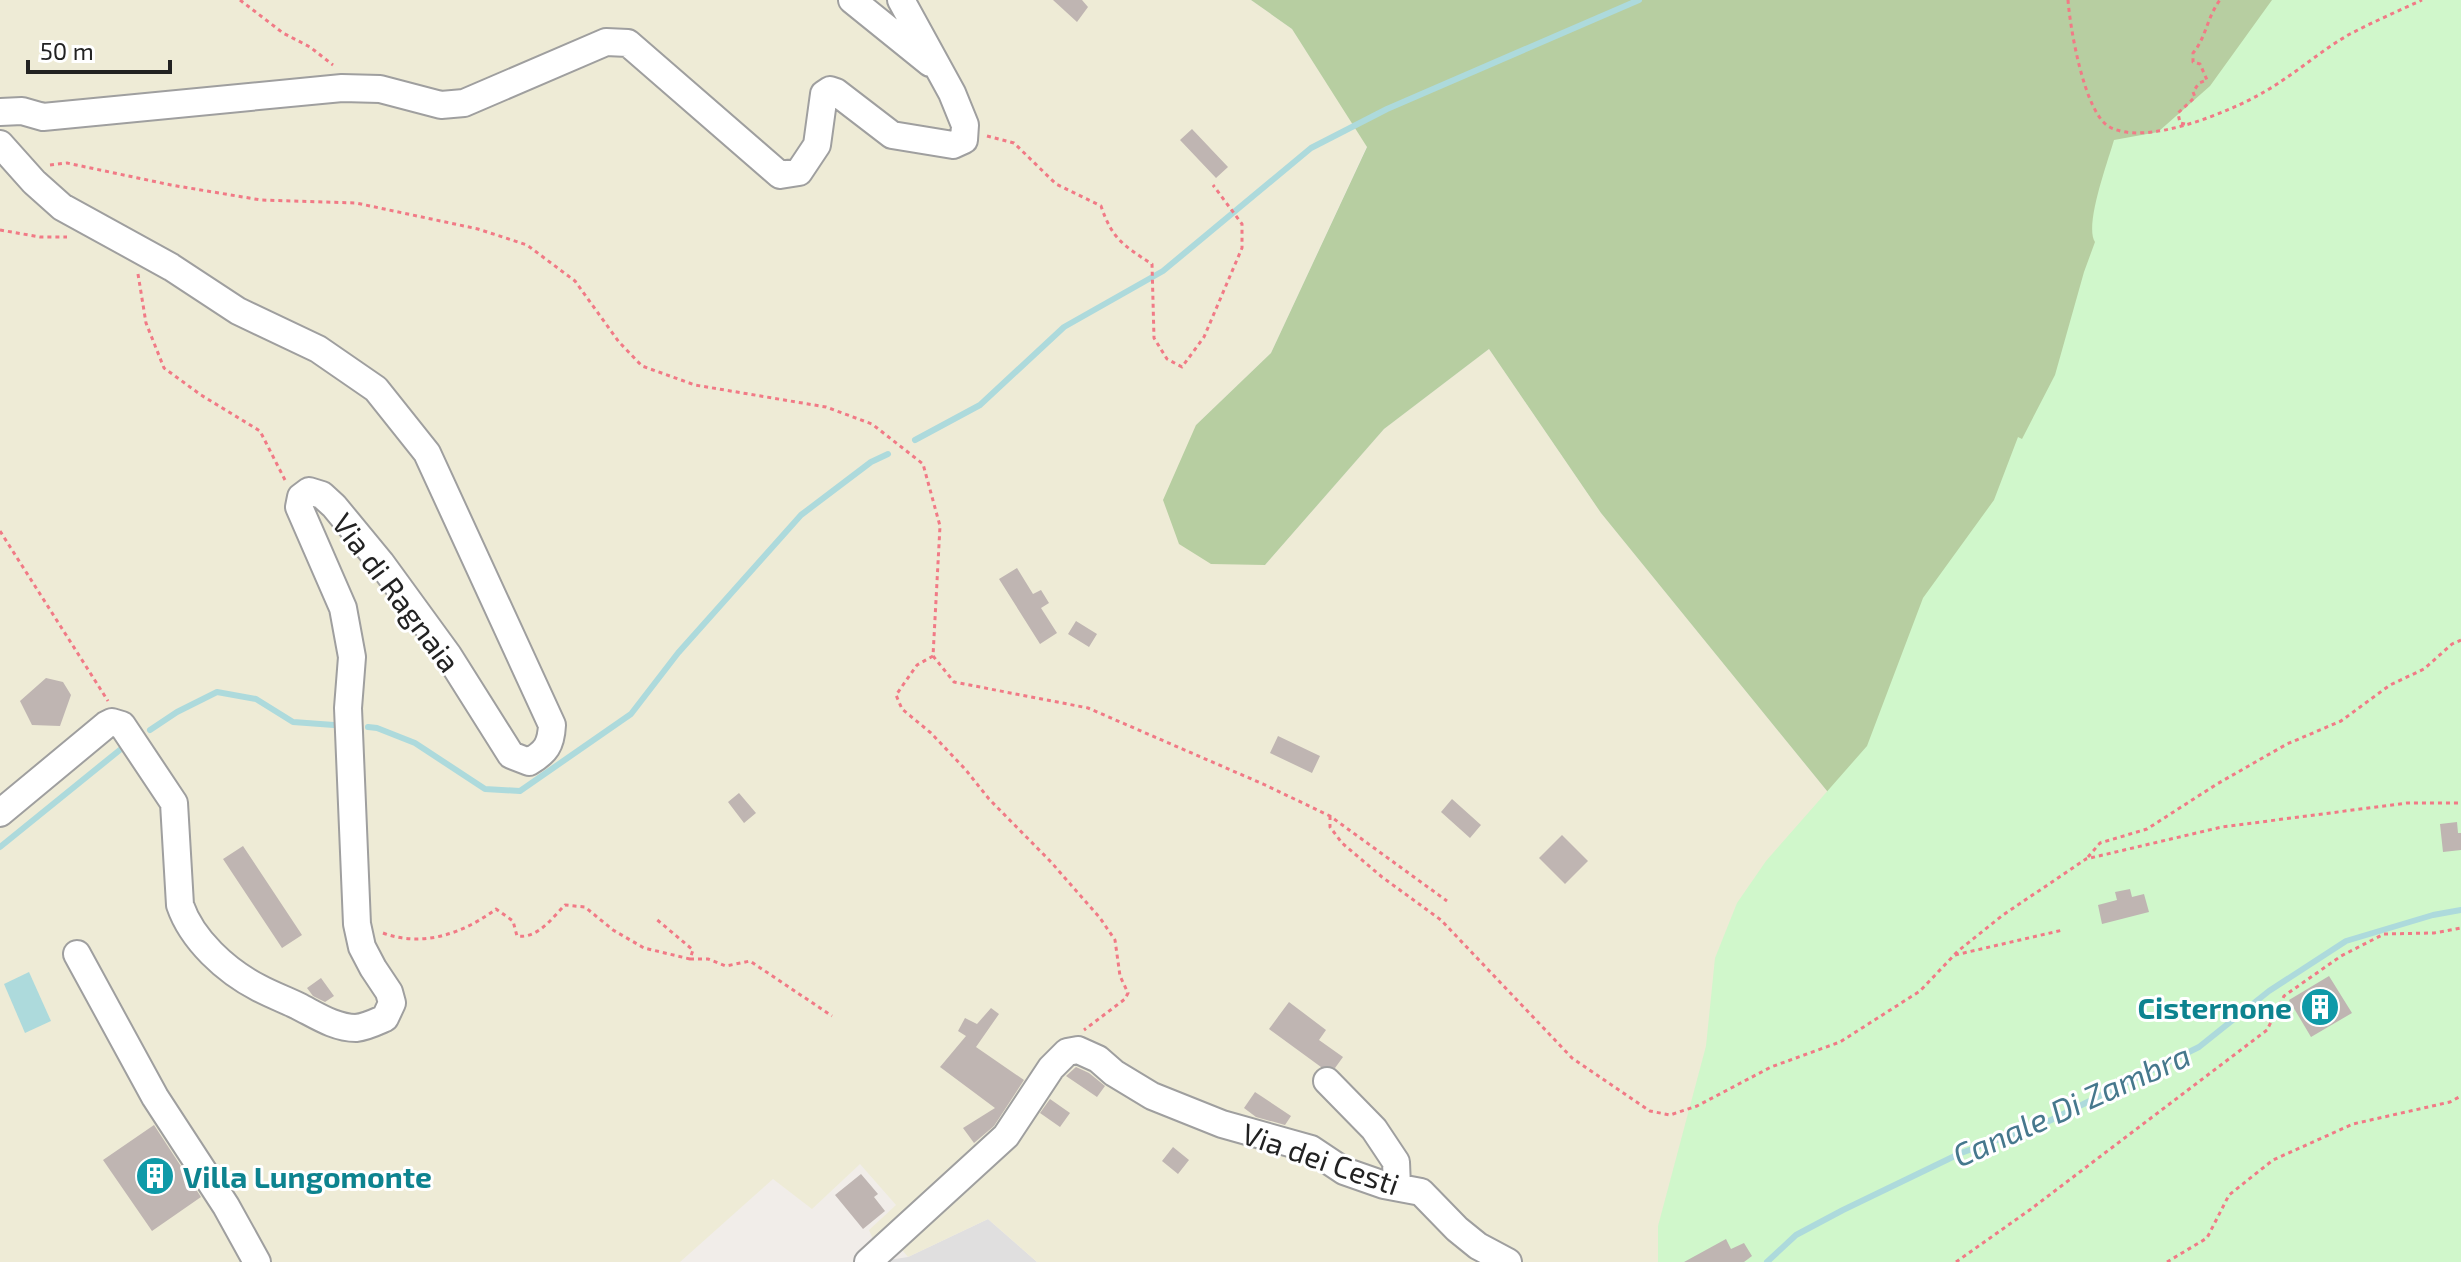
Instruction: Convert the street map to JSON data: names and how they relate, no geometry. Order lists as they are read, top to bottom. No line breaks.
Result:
{"streets":{"street":["Via di Ragnaia","Via dei Cesti"]},"water":["Canale Di Zambra"],"places":{"building":["Cisternone","Villa Lungomonte"]},"scale_bar":"50 m"}
